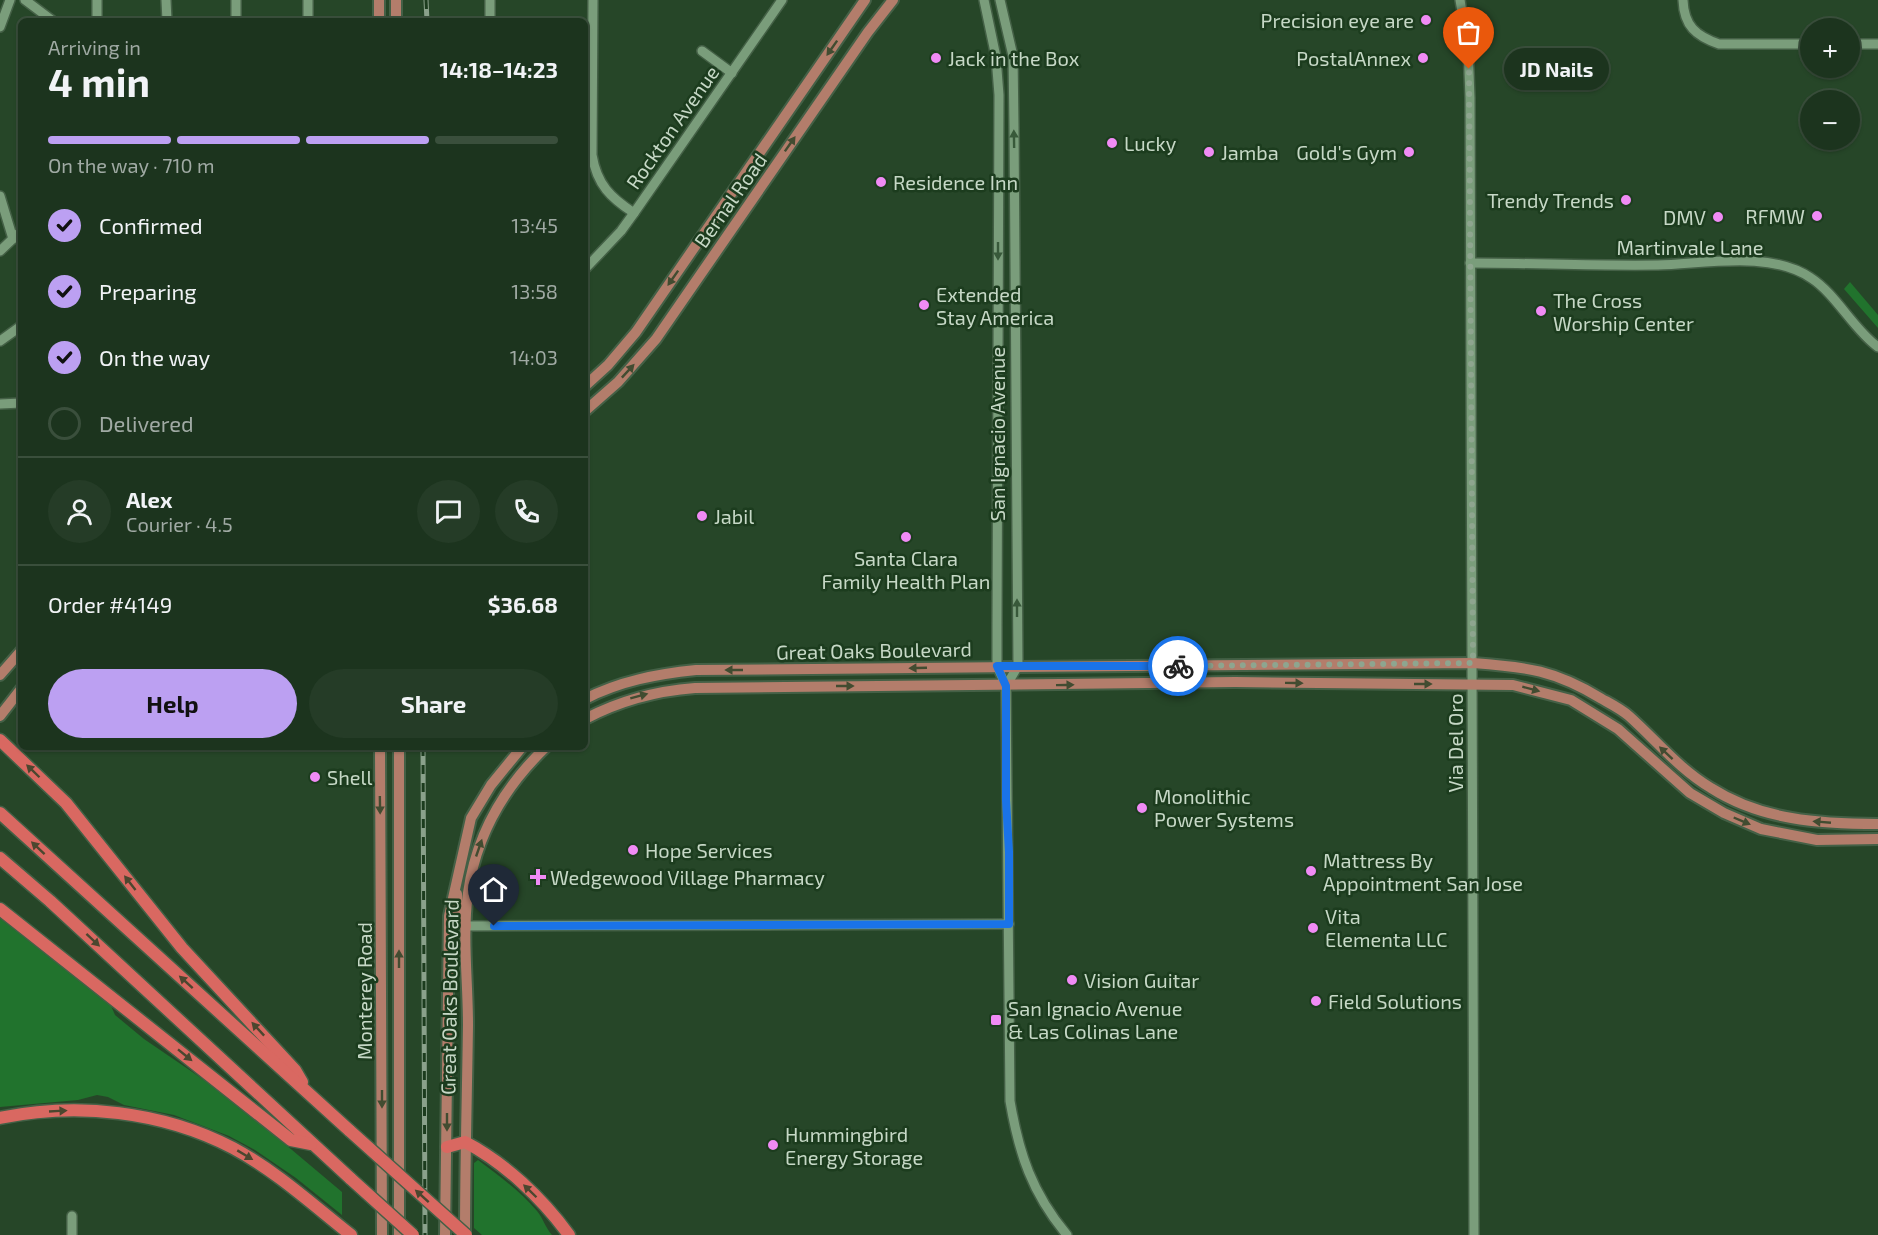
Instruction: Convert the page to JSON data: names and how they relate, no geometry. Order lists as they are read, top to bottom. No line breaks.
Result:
{"streets":{"main road":["Bernal Road","Great Oaks Boulevard","Monterey Road"],"street":["Rockton Avenue","Martinvale Lane","San Ignacio Avenue","Via Del Oro"]},"crossings":[["Martinvale Lane","Via Del Oro"],["San Ignacio Avenue","Great Oaks Boulevard"],["Great Oaks Boulevard","Via Del Oro"]],"places":{"other":["Precision eye are","Jack in the Box","PostalAnnex","JD Nails","Lucky","Jamba","Gold's Gym","Residence Inn","Trendy Trends","RFMW","DMV","Extended Stay America","The Cross Worship Center","Jabil","Santa Clara Family Health Plan","Shell","Monolithic Power Systems","Hope Services","Mattress By Appointment San Jose","Vita Elementa LLC","Vision Guitar","Field Solutions","Hummingbird Energy Storage"],"health":["Wedgewood Village Pharmacy"],"transit":["San Ignacio Avenue & Las Colinas Lane"]},"page":{"map_buttons":["+","−"],"heading":["4 min","Arriving in","14:18–14:23"],"panel":["Alex","Courier · 4.5","Order #4149","$36.68"],"bubble":"JD Nails","bar":"On the way · 710 m","list":[["Confirmed","13:45"],["Preparing","13:58"],["On the way","14:03"],"Delivered"],"buttons":["Help","Share"]}}
